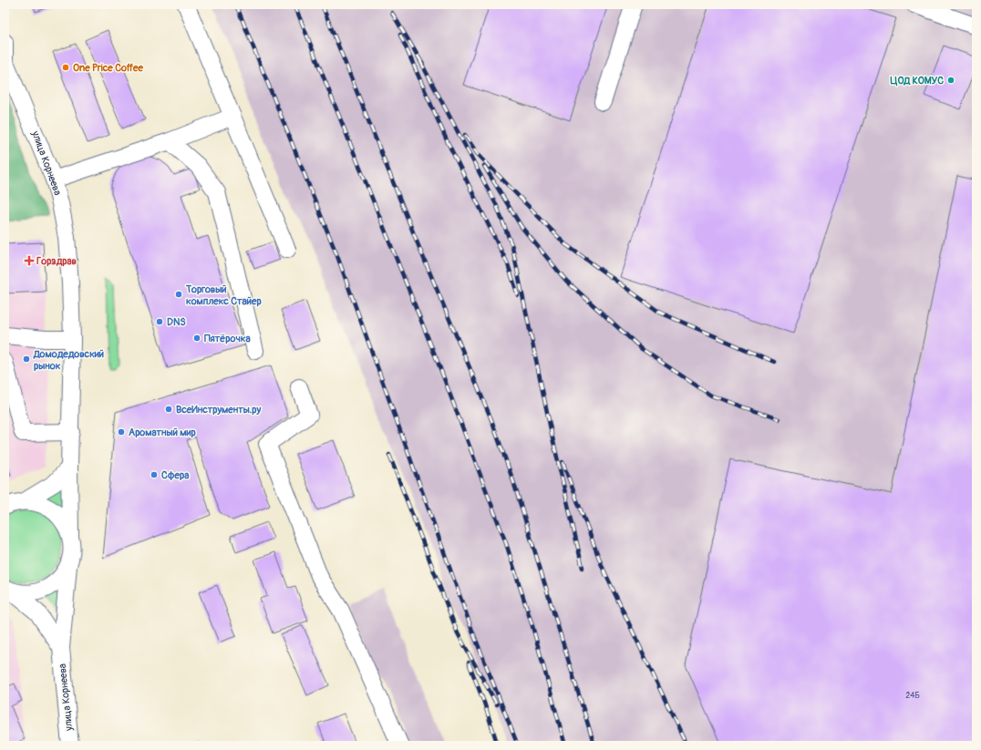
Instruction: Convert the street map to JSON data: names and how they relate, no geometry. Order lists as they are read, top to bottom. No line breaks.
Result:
{"streets":{"street":["улица Корнеева"]},"places":{"other":["One Price Coffee","ЦОД КОМУС","Торговый комплекс Стайер","DNS","Пятёрочка","Домодедовский рынок","ВсеИнструменты.ру","Ароматный мир","Сфера"],"health":["Горздрав"]},"house_numbers":["24Б"]}
